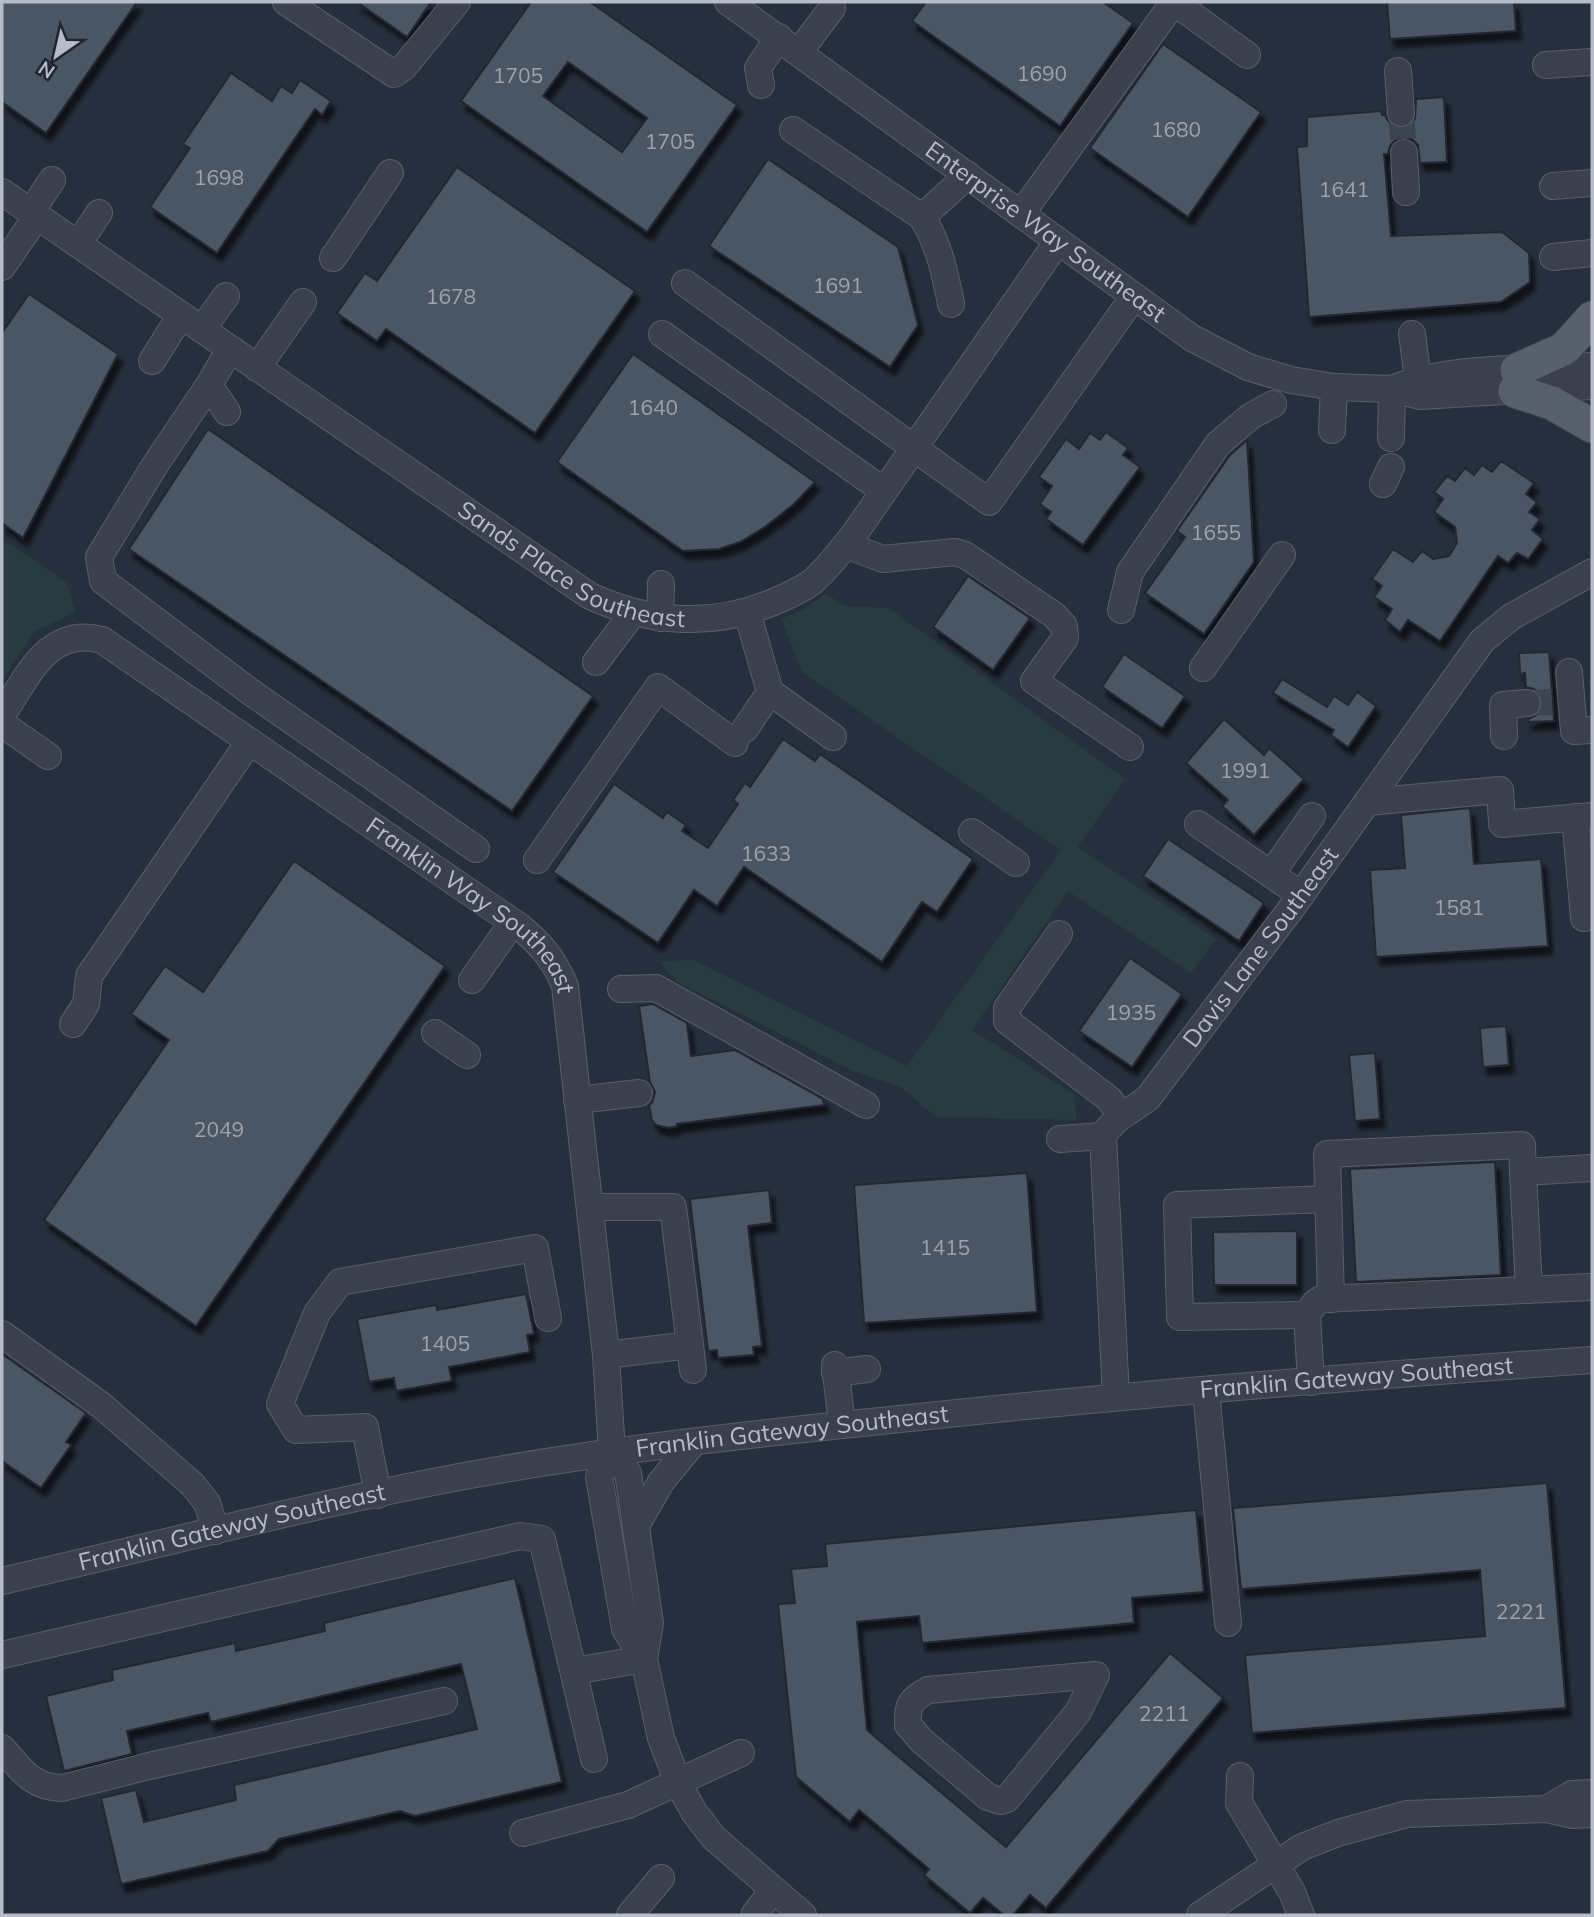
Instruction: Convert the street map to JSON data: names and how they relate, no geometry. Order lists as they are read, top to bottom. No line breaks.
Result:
{"streets":{"street":["Enterprise Way Southeast","Sands Place Southeast","Franklin Way Southeast","Davis Lane Southeast","Franklin Gateway Southeast"]},"crossings":[["Enterprise Way Southeast","Sands Place Southeast"],["Franklin Way Southeast","Franklin Gateway Southeast"]],"house_numbers":["1690","1705","1680","1705","1698","1641","1691","1678","1640","1655","1991","1633","1581","1935","2049","1415","1405","2221","2211"],"north":"bottom left"}
